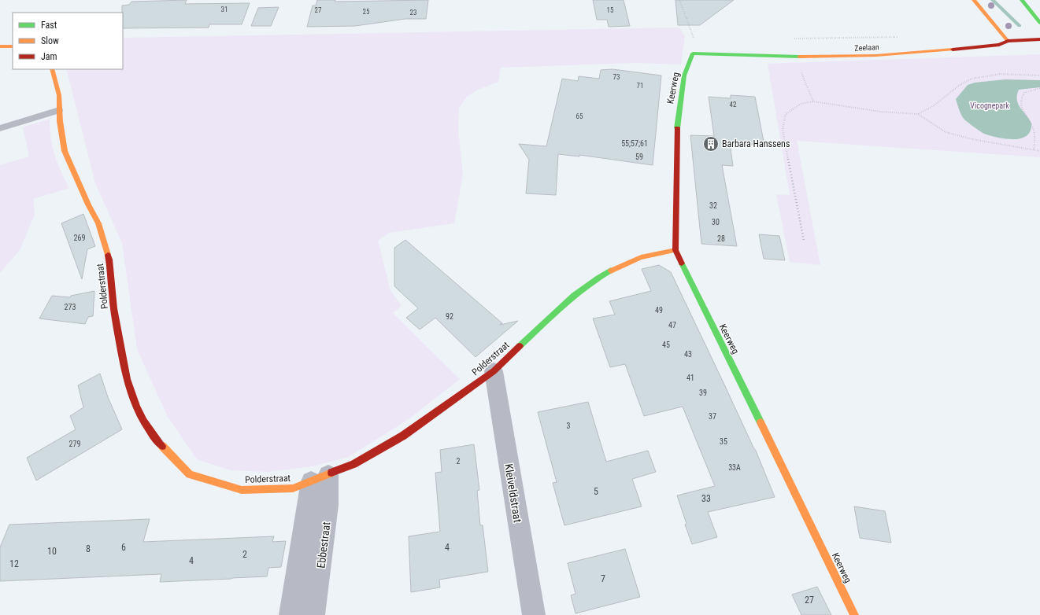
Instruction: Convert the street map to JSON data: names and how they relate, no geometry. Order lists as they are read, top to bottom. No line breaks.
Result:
{"streets":{"street":["Zeelaan","Keerweg","Polderstraat","Kleiveldstraat","Ebbestraat"]},"crossings":[["Zeelaan","Keerweg"],["Keerweg","Polderstraat"],["Polderstraat","Kleiveldstraat"],["Polderstraat","Ebbestraat"]],"parks":["Vicognepark"],"places":{"building":["Barbara Hanssens"]},"house_numbers":["31","27","15","25","23","73","71","42","65","55;57;61","59","32","30","269","28","273","49","92","47","45","43","41","39","37","3","35","279","2","33A","5","33","6","4","8","10","2","4","12","7","27"],"legend":["Fast","Slow","Jam"]}
